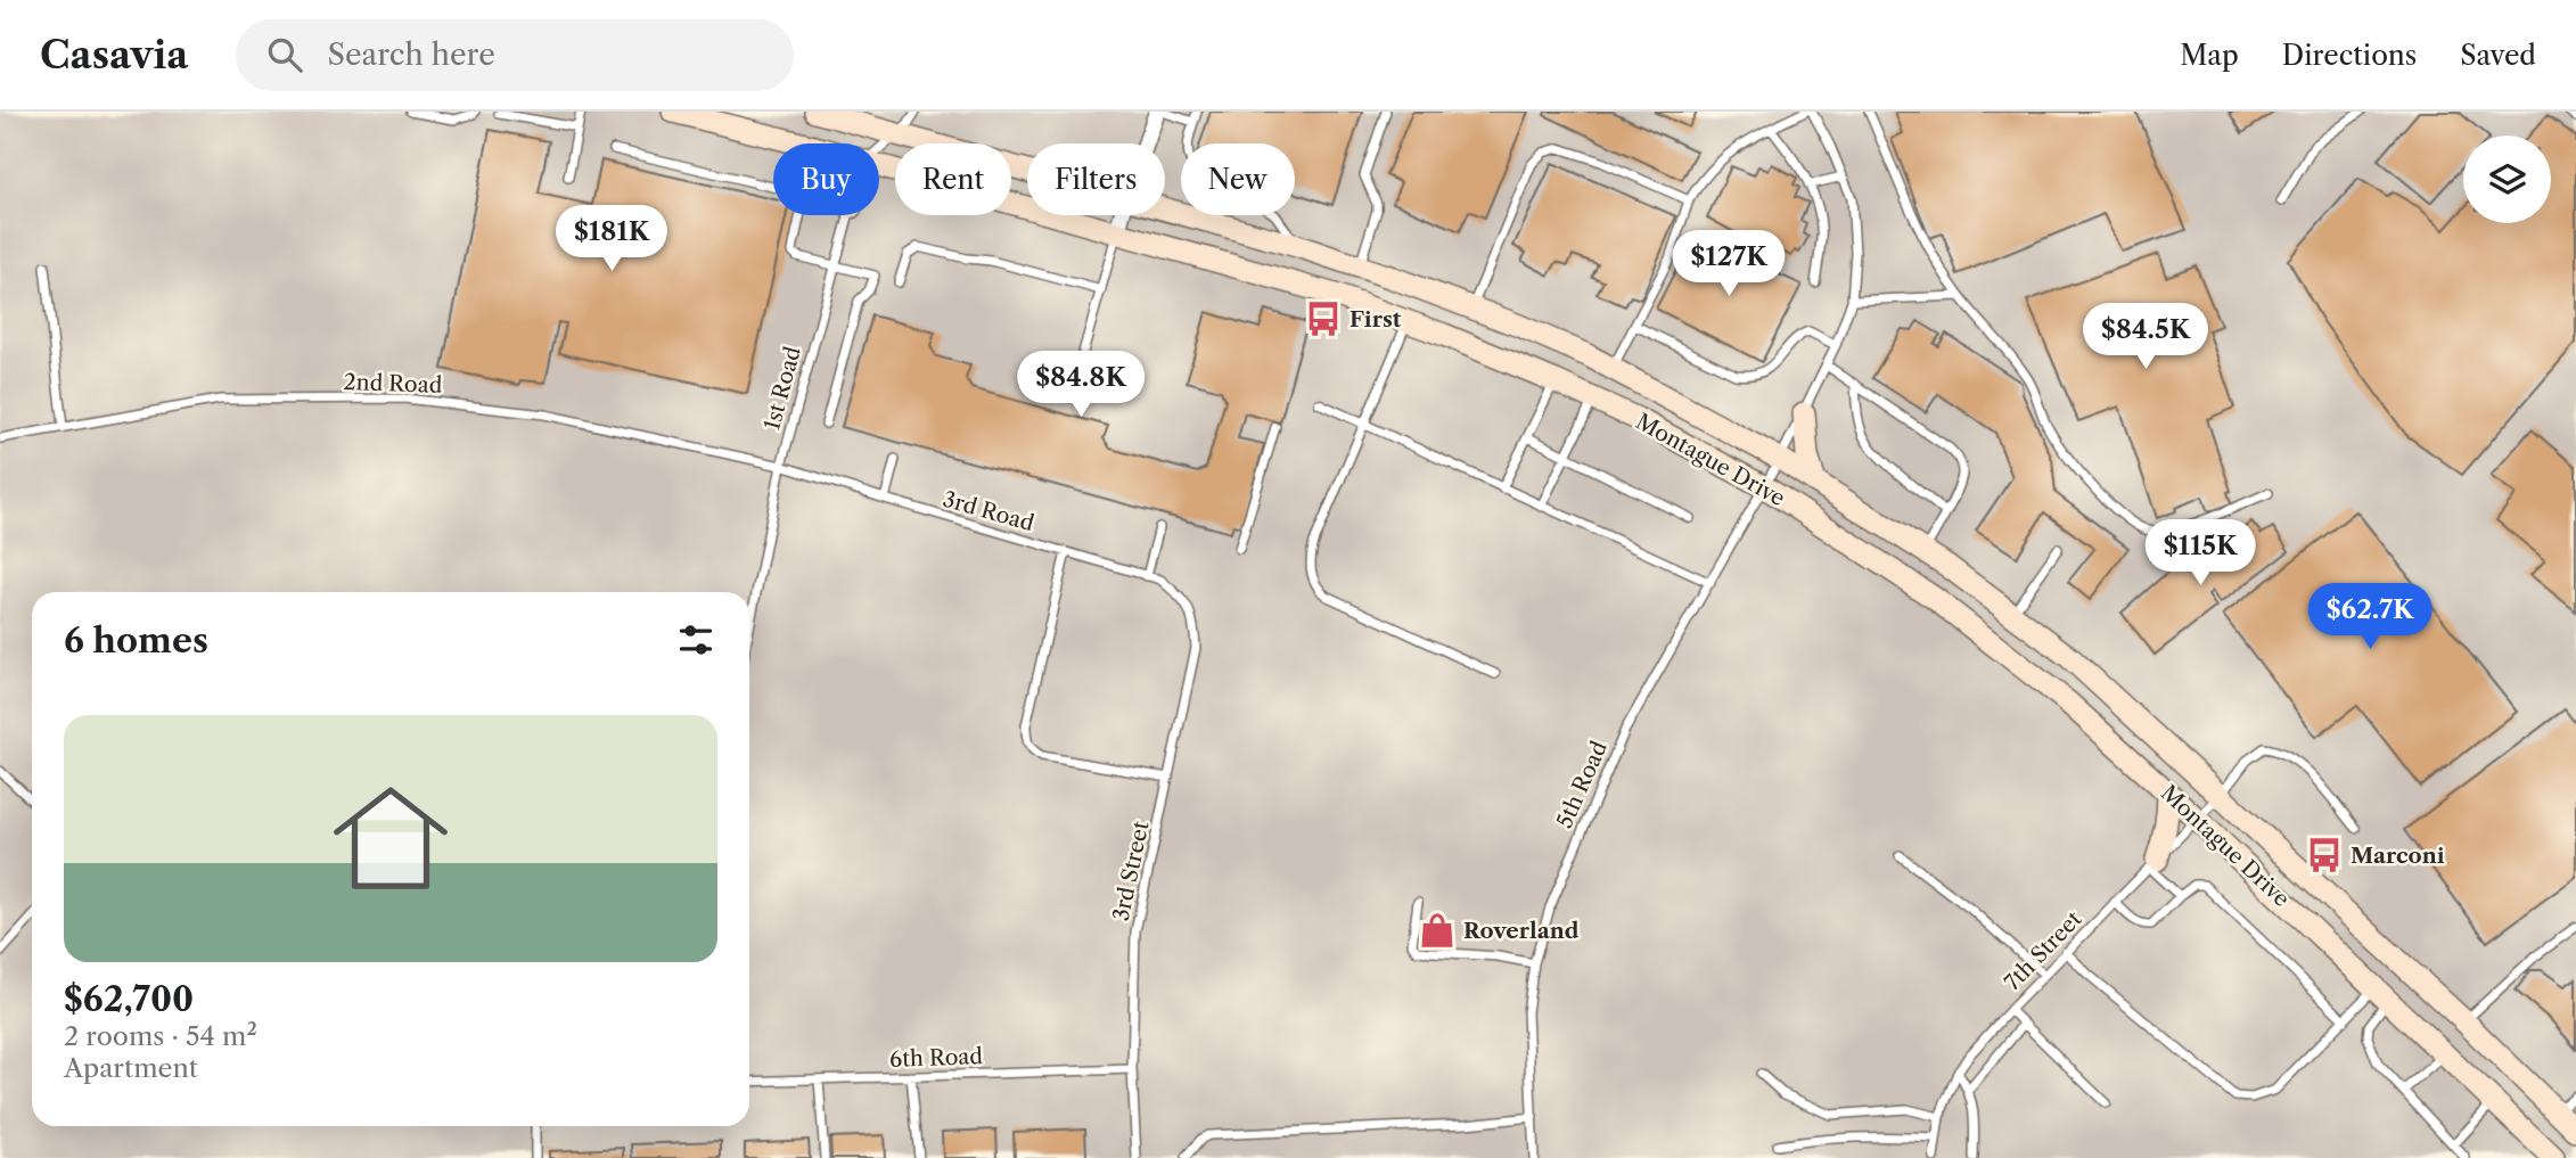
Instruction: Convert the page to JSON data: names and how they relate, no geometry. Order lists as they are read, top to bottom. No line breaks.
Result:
{"streets":{"main road":["Montague Drive"],"lane":["2nd Road","1st Road","3rd Road","5th Road","3rd Street","7th Street","6th Road"]},"crossings":[["2nd Road","1st Road"],["2nd Road","3rd Road"],["1st Road","3rd Road"],["Montague Drive","5th Road"],["Montague Drive","7th Street"],["3rd Road","3rd Street"],["3rd Street","6th Road"]],"places":{"bus stop":["First","Marconi"],"shop":["Roverland"]},"page":{"header":"Casavia","search":"Search here","nav":["Map","Directions","Saved"],"chip":["Buy","Rent","Filters","New"],"price":["$181K","$127K","$84.5K","$84.8K","$115K","$62.7K"],"heading":"6 homes","list":[{"name":"$62,700","note":"2 rooms · 54 m² · Apartment"}]}}
